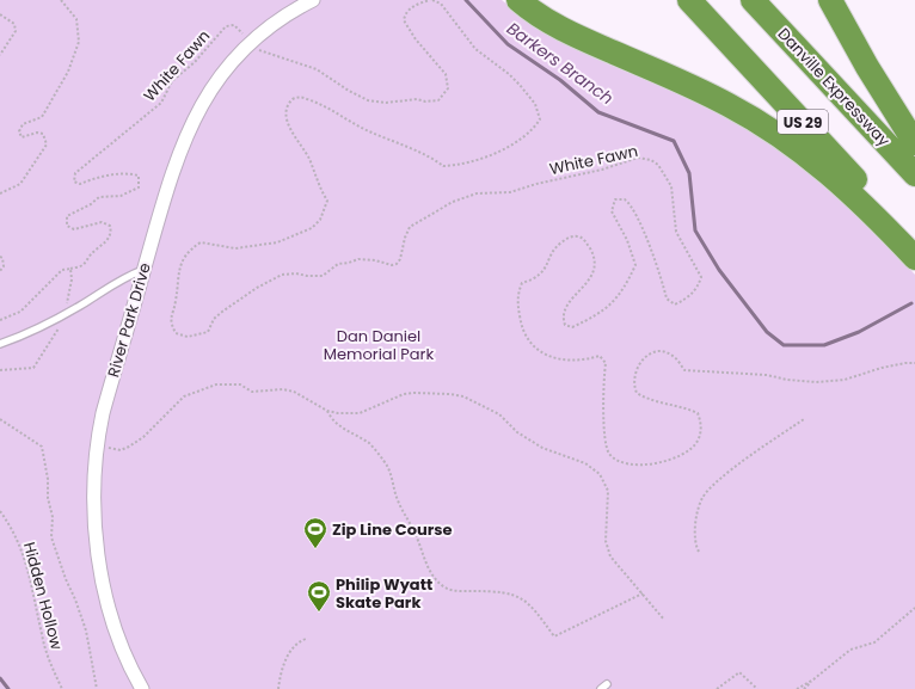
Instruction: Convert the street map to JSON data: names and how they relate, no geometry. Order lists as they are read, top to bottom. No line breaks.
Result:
{"streets":{"highway":["Danville Expressway","US 29"],"street":["River Park Drive"],"path":["White Fawn","Hidden Hollow"]},"crossings":[["White Fawn","River Park Drive"]],"water":["Barkers Branch"],"parks":["Dan Daniel Memorial Park"],"places":{"sports":["Zip Line Course","Philip Wyatt Skate Park"]}}
